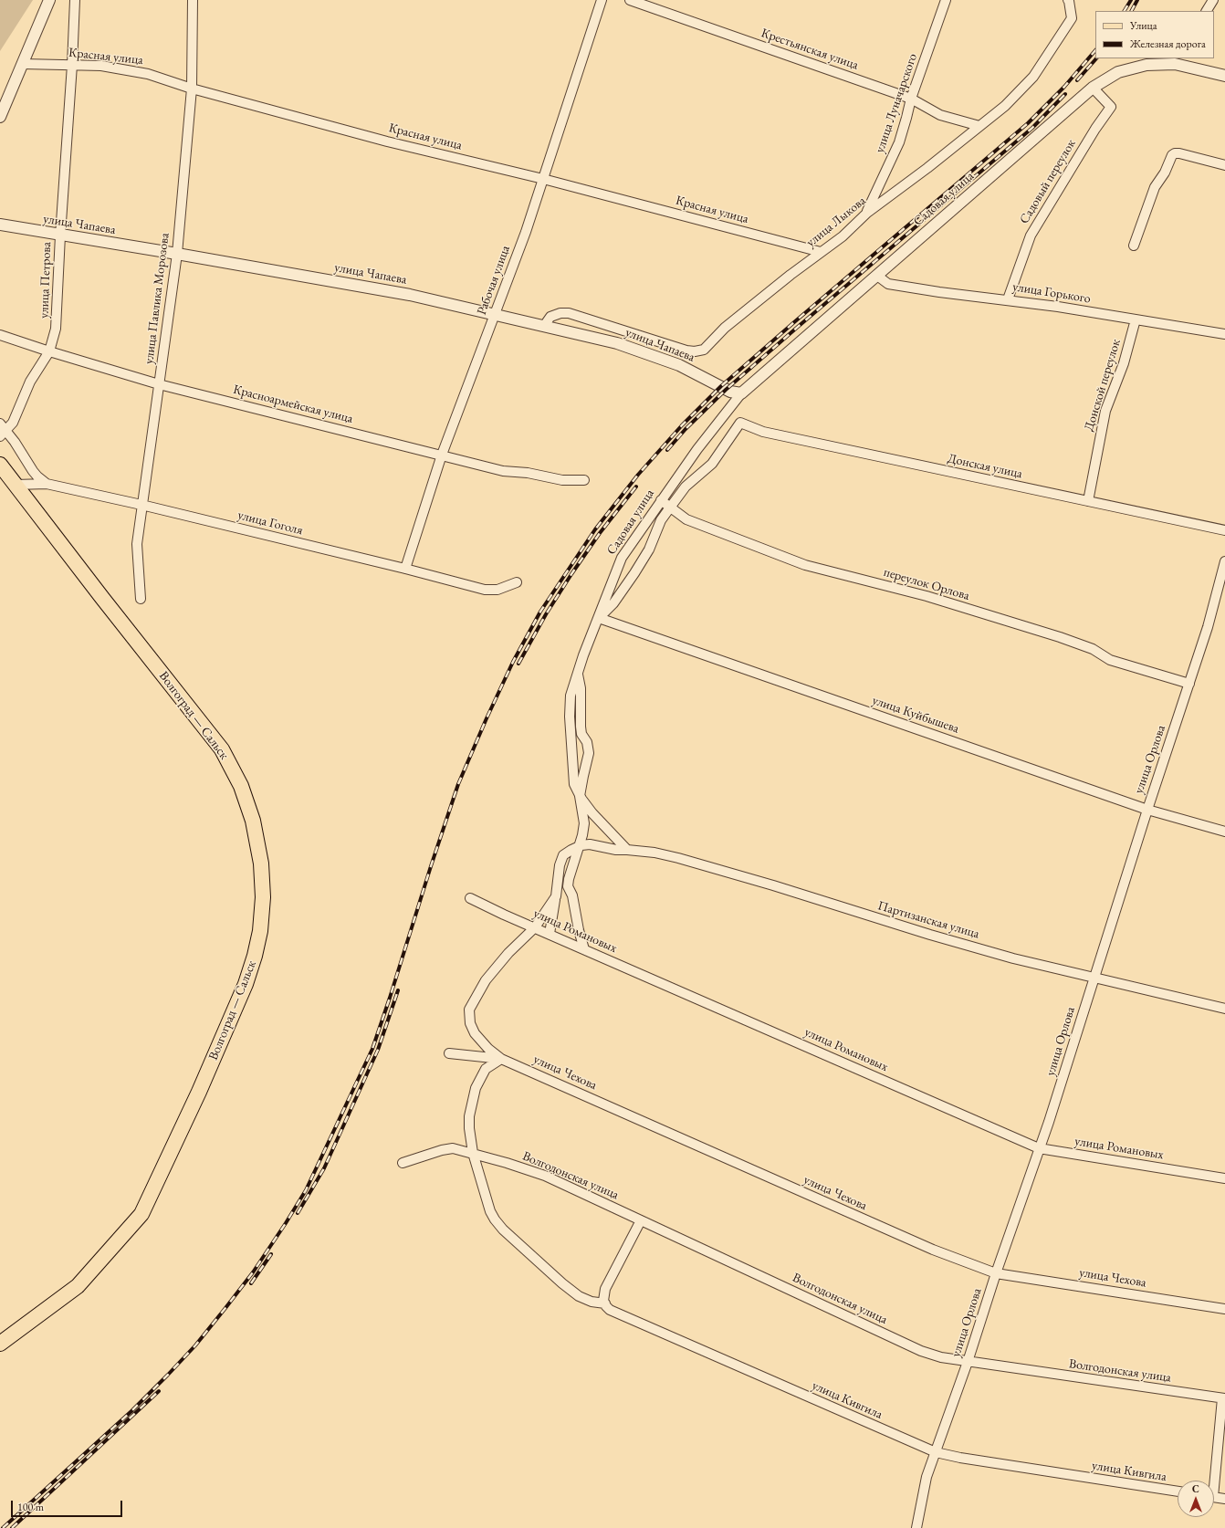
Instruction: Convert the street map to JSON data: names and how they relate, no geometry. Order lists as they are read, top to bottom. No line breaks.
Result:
{"streets":{"main road":["Волгоград — Сальск"],"street":["Крестьянская улица","Красная улица","улица Луначарского","Садовый переулок","Садовая улица","улица Лыкова","улица Чапаева","улица Петрова","Рабочая улица","улица Горького","улица Павлика Морозова","Донской переулок","Красноармейская улица","Донская улица","улица Гоголя","переулок Орлова","улица Куйбышева","улица Орлова","Партизанская улица","улица Романовых","улица Чехова","Волгодонская улица","улица Кивгила"]},"crossings":[["Крестьянская улица","улица Луначарского"],["Крестьянская улица","улица Лыкова"],["Красная улица","улица Лыкова"],["Красная улица","улица Петрова"],["Красная улица","Рабочая улица"],["Красная улица","улица Павлика Морозова"],["улица Луначарского","улица Лыкова"],["Садовый переулок","Садовая улица"],["Садовый переулок","улица Горького"],["Садовая улица","улица Чапаева"],["Садовая улица","улица Горького"],["Садовая улица","Донская улица"],["Садовая улица","переулок Орлова"],["Садовая улица","улица Куйбышева"],["улица Лыкова","улица Чапаева"],["улица Чапаева","улица Петрова"],["улица Чапаева","Рабочая улица"],["улица Чапаева","улица Павлика Морозова"],["улица Петрова","Красноармейская улица"],["Рабочая улица","Красноармейская улица"],["Рабочая улица","улица Гоголя"],["улица Горького","Донской переулок"],["улица Павлика Морозова","Красноармейская улица"],["улица Павлика Морозова","улица Гоголя"],["Донской переулок","Донская улица"],["улица Гоголя","Волгоград — Сальск"],["переулок Орлова","улица Орлова"],["улица Куйбышева","улица Орлова"],["улица Орлова","Партизанская улица"],["улица Орлова","улица Романовых"],["улица Орлова","улица Чехова"],["улица Орлова","Волгодонская улица"],["улица Орлова","улица Кивгила"]],"legend":["Улица","Железная дорога"],"scale_bar":"100 m","north":"top"}
